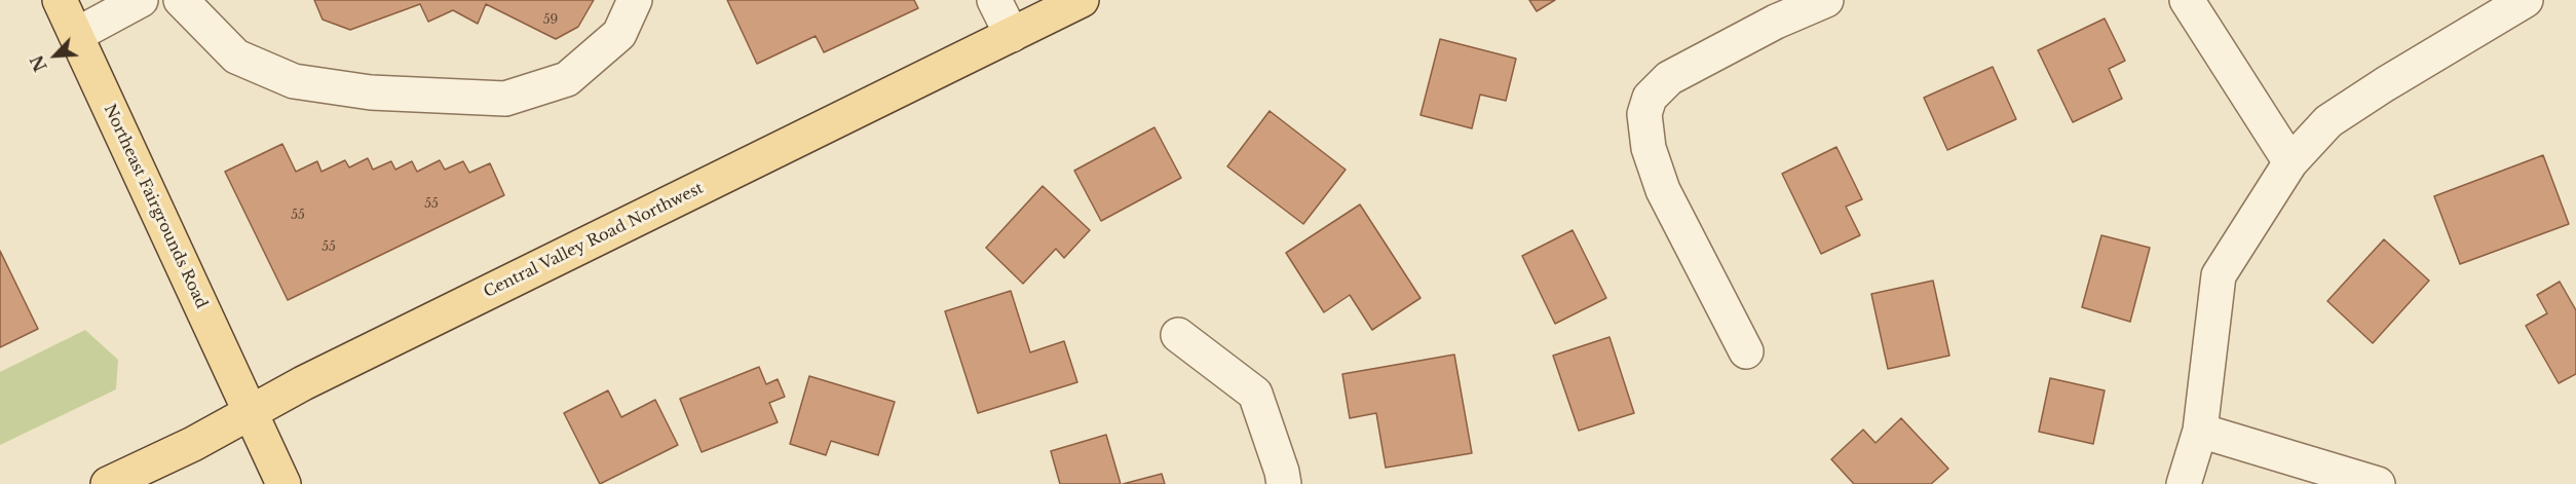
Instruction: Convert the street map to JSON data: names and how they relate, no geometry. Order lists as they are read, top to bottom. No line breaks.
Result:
{"streets":{"main road":["Northeast Fairgrounds Road","Central Valley Road Northwest"]},"crossings":[["Northeast Fairgrounds Road","Central Valley Road Northwest"]],"house_numbers":["59","55","55","55"],"north":"bottom left"}
